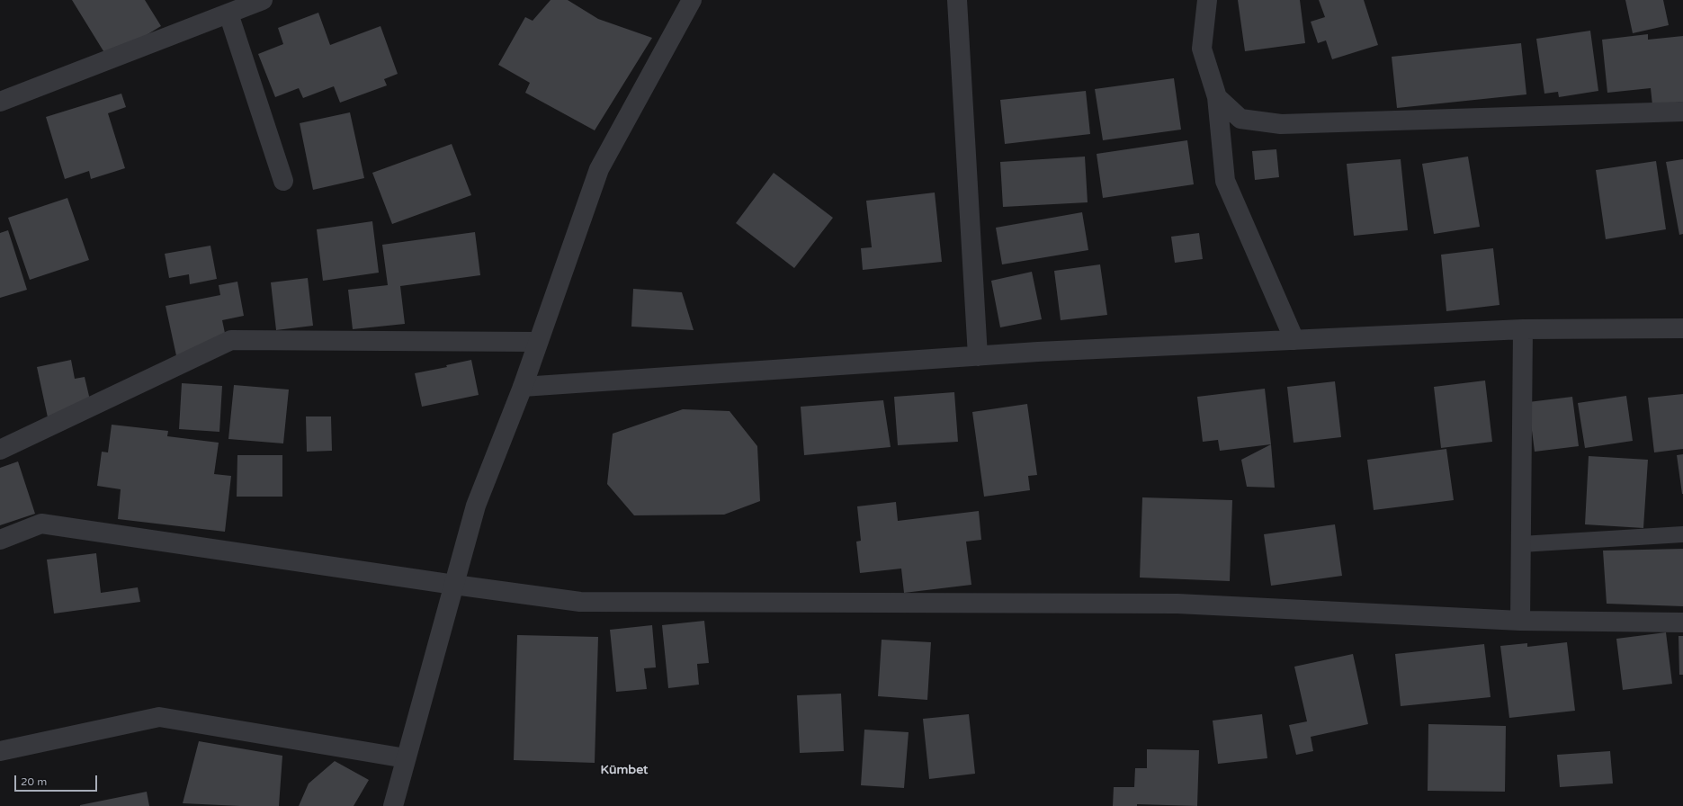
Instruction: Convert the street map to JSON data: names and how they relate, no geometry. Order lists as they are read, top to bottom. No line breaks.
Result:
{"districts":["Kümbet"],"scale_bar":"20 m"}
